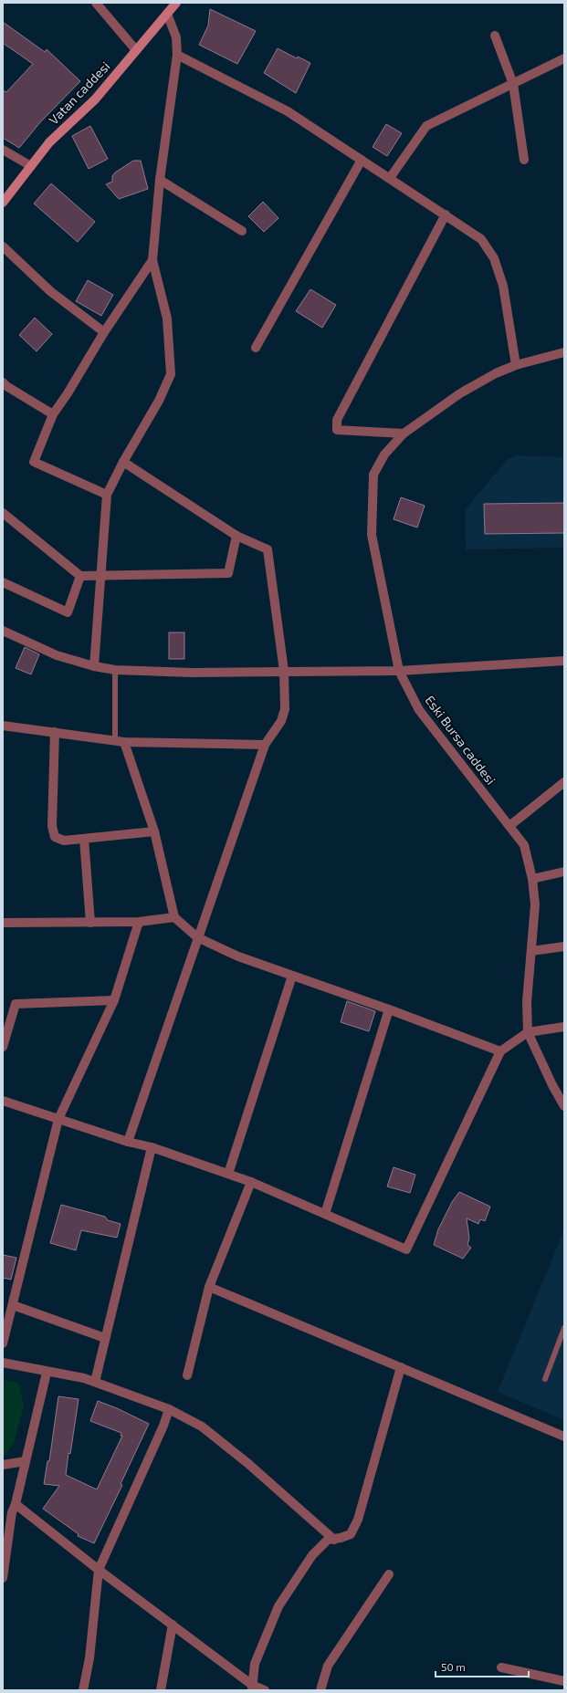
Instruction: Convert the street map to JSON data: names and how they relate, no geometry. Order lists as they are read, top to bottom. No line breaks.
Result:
{"streets":{"street":["Vatan caddesi","Eski Bursa caddesi"]},"scale_bar":"50 m"}
